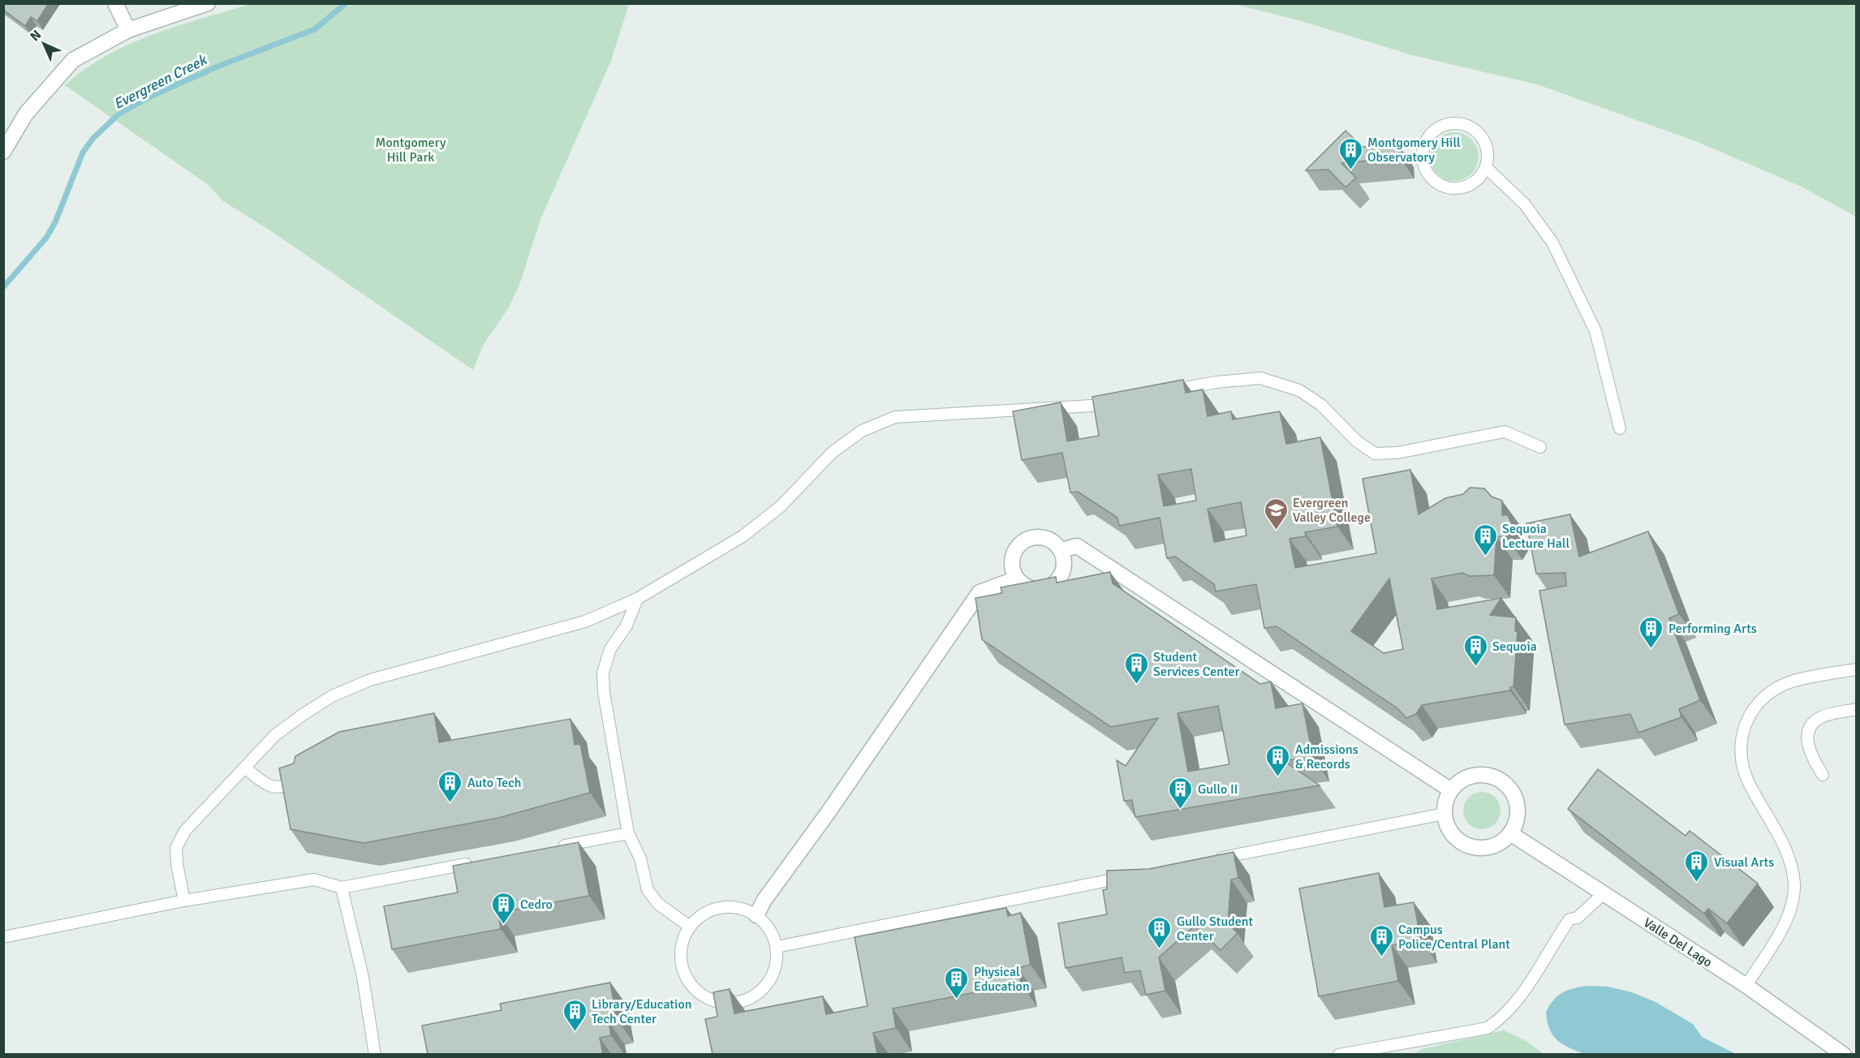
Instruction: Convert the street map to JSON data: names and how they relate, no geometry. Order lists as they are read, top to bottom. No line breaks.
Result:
{"streets":{"street":["Valle Del Lago"]},"water":["Evergreen Creek"],"parks":["Montgomery Hill Park"],"places":{"building":["Montgomery Hill Observatory","Sequoia Lecture Hall","Performing Arts","Sequoia","Student Services Center","Admissions & Records","Auto Tech","Gullo II","Visual Arts","Cedro","Gullo Student Center","Campus Police/Central Plant","Physical Education","Library/Education Tech Center"],"school or university":["Evergreen Valley College"]},"north":"top left"}
